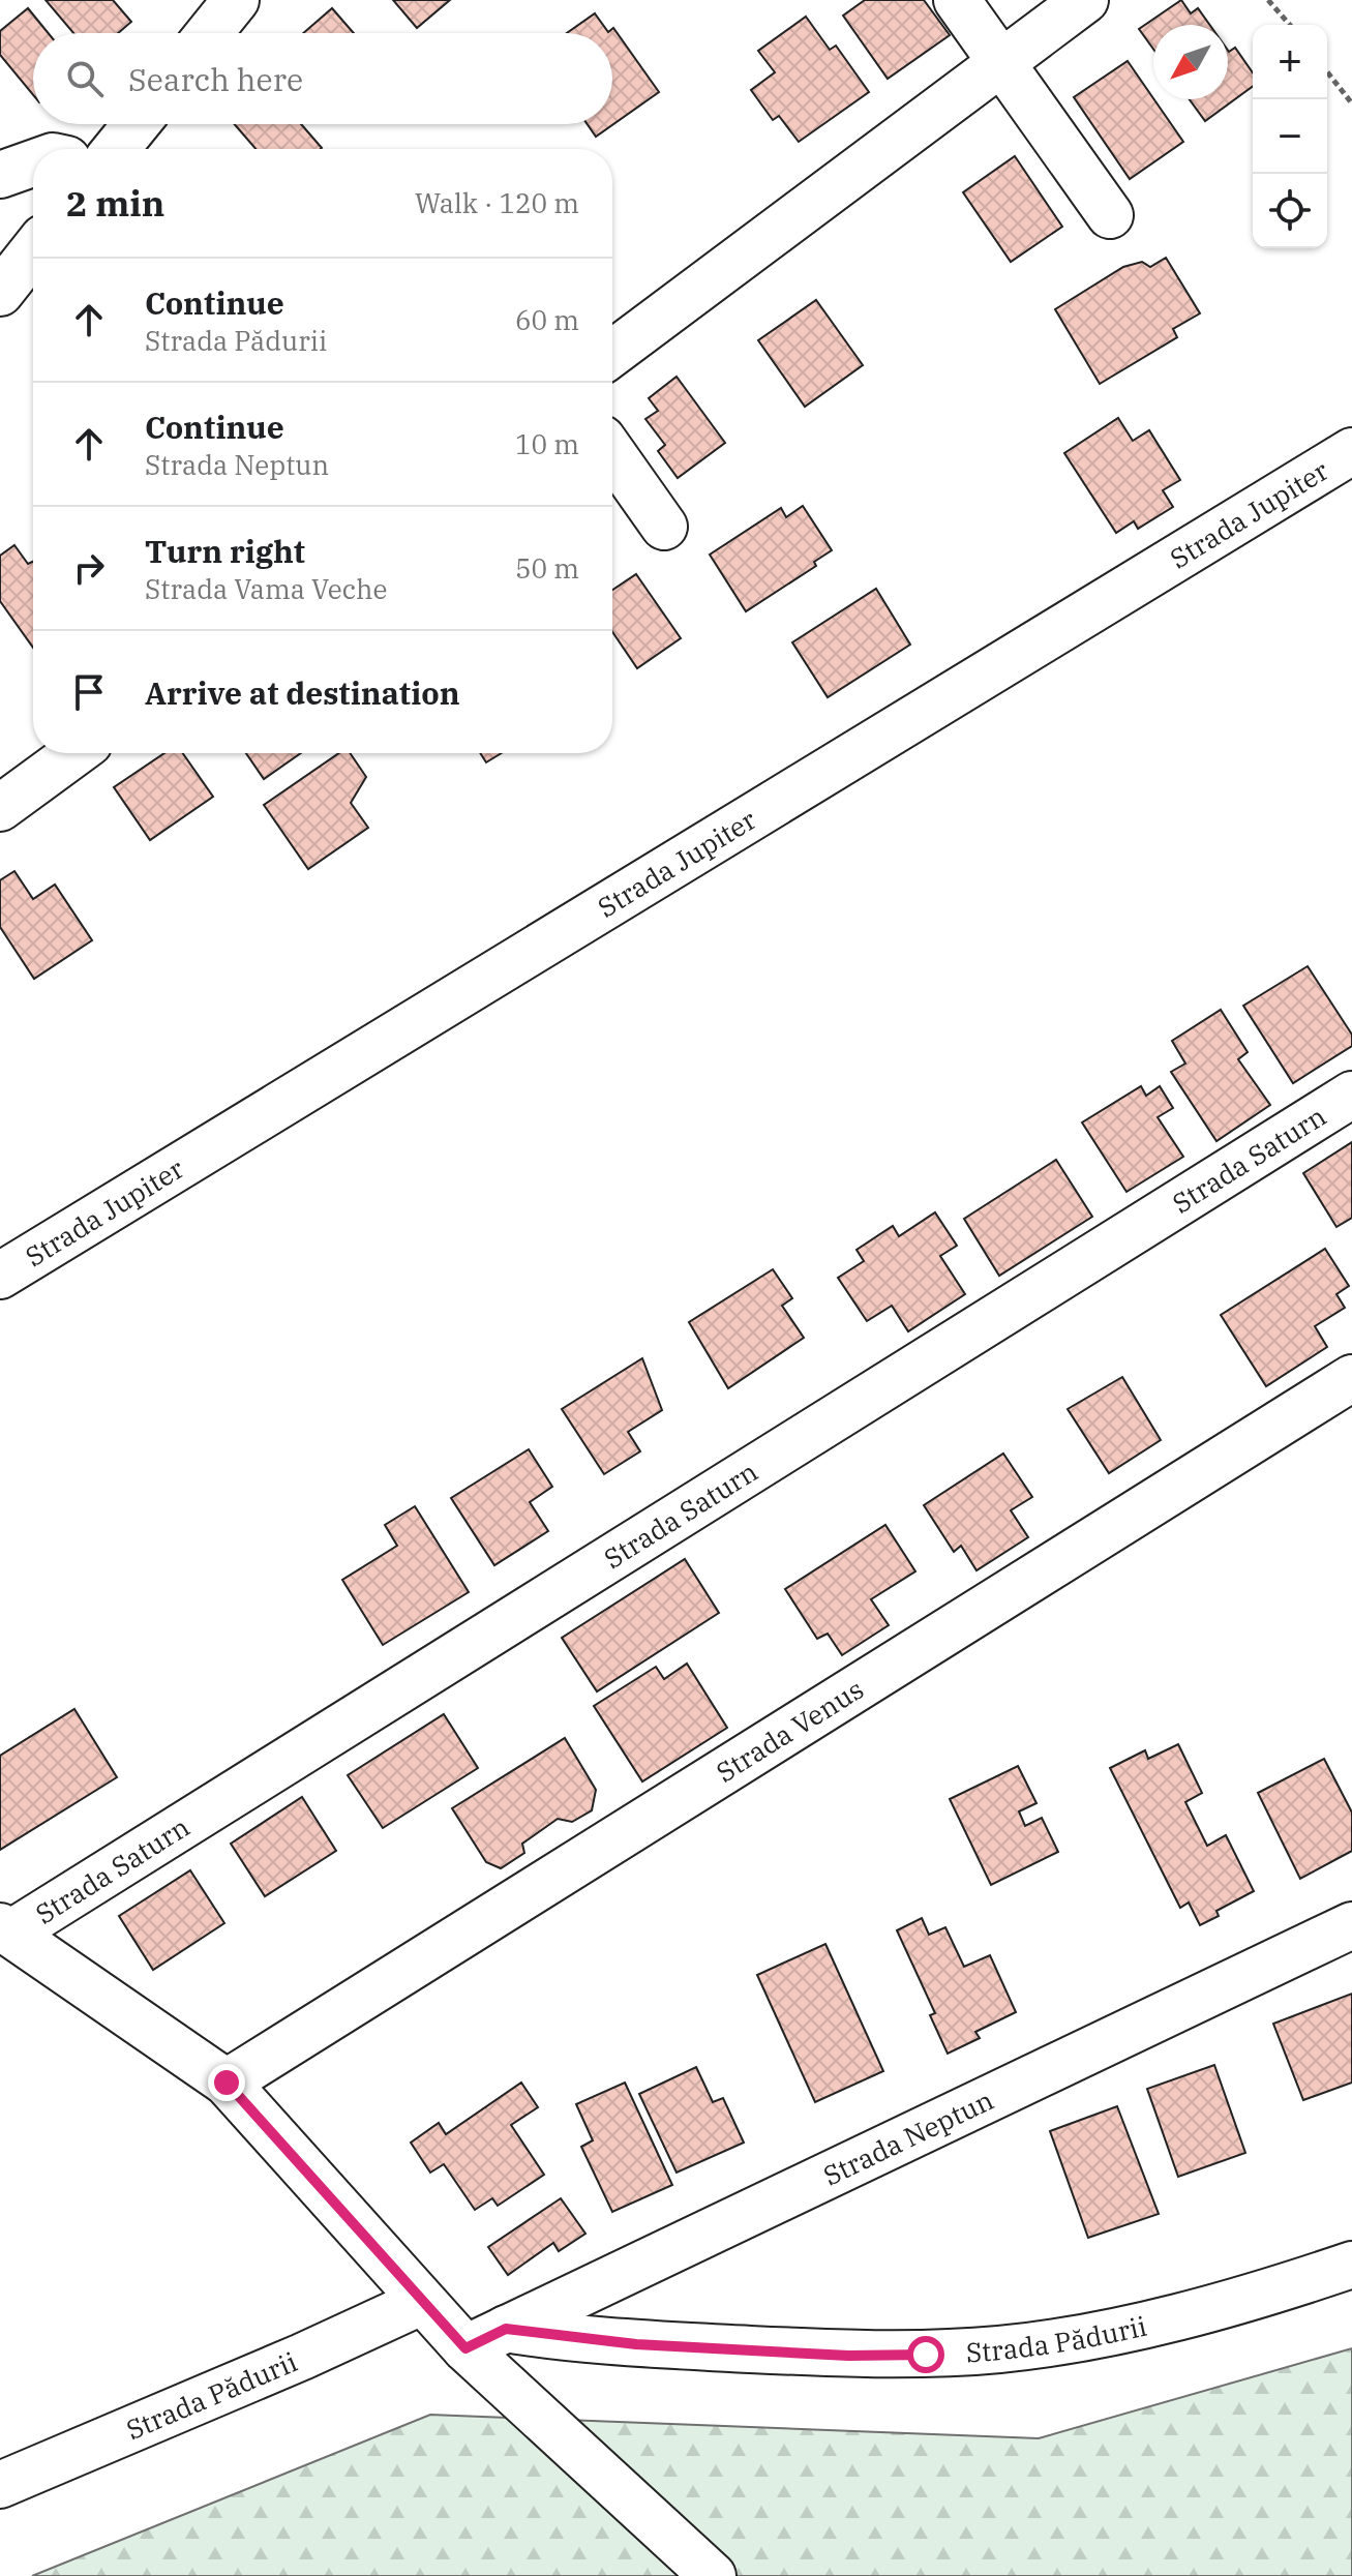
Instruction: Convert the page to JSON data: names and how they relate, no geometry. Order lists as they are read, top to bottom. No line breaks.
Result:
{"streets":{"street":["Strada Jupiter","Strada Saturn","Strada Venus","Strada Neptun","Strada Pădurii"]},"crossings":[["Strada Neptun","Strada Pădurii"]],"north":"bottom left","page":{"map_buttons":["+","−"],"search":"Search here","heading":["2 min","Walk · 120 m"],"list":[["Continue","Strada Pădurii","60 m"],["Continue","Strada Neptun","10 m"],["Turn right","Strada Vama Veche","50 m"],"Arrive at destination"]}}
